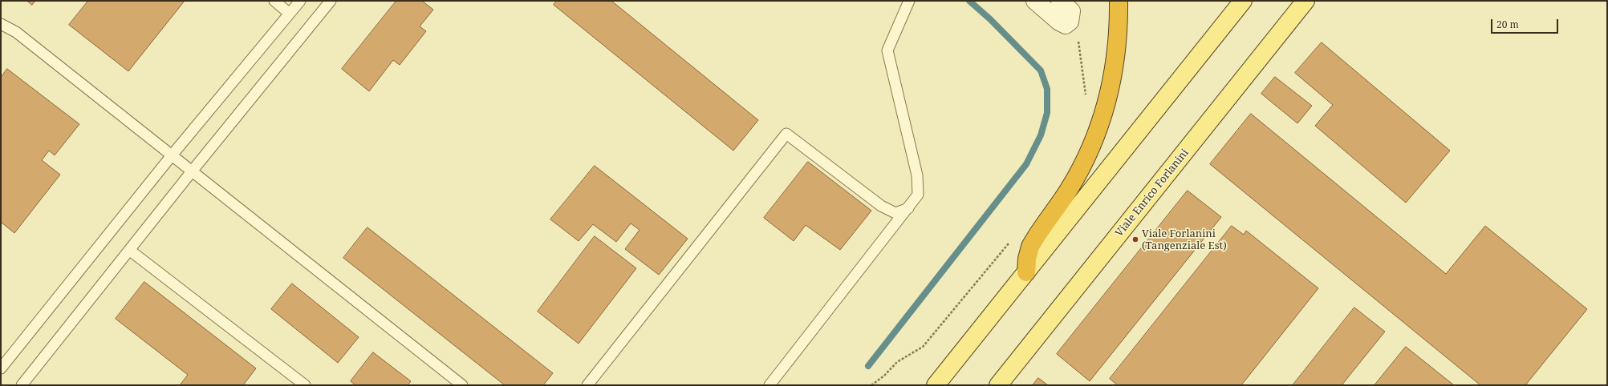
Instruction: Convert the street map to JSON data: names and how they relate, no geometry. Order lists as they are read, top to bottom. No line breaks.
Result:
{"streets":{"main road":["Viale Enrico Forlanini"]},"places":["Viale Forlanini (Tangenziale Est)"],"scale_bar":"20 m"}
